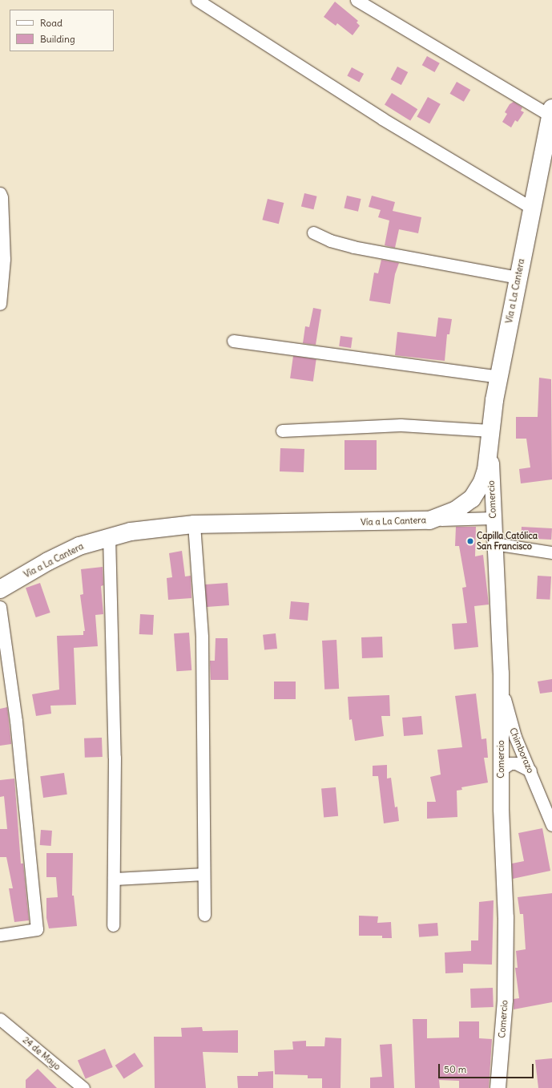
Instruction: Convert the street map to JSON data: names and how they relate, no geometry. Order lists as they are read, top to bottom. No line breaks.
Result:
{"streets":{"main road":["Vía a La Cantera"],"street":["Comercio","Chimborazo","24 de Mayo"]},"crossings":[["Vía a La Cantera","Comercio"],["Comercio","Chimborazo"]],"places":["Capilla Católica San Francisco"],"legend":["Road","Building"],"scale_bar":"50 m"}
